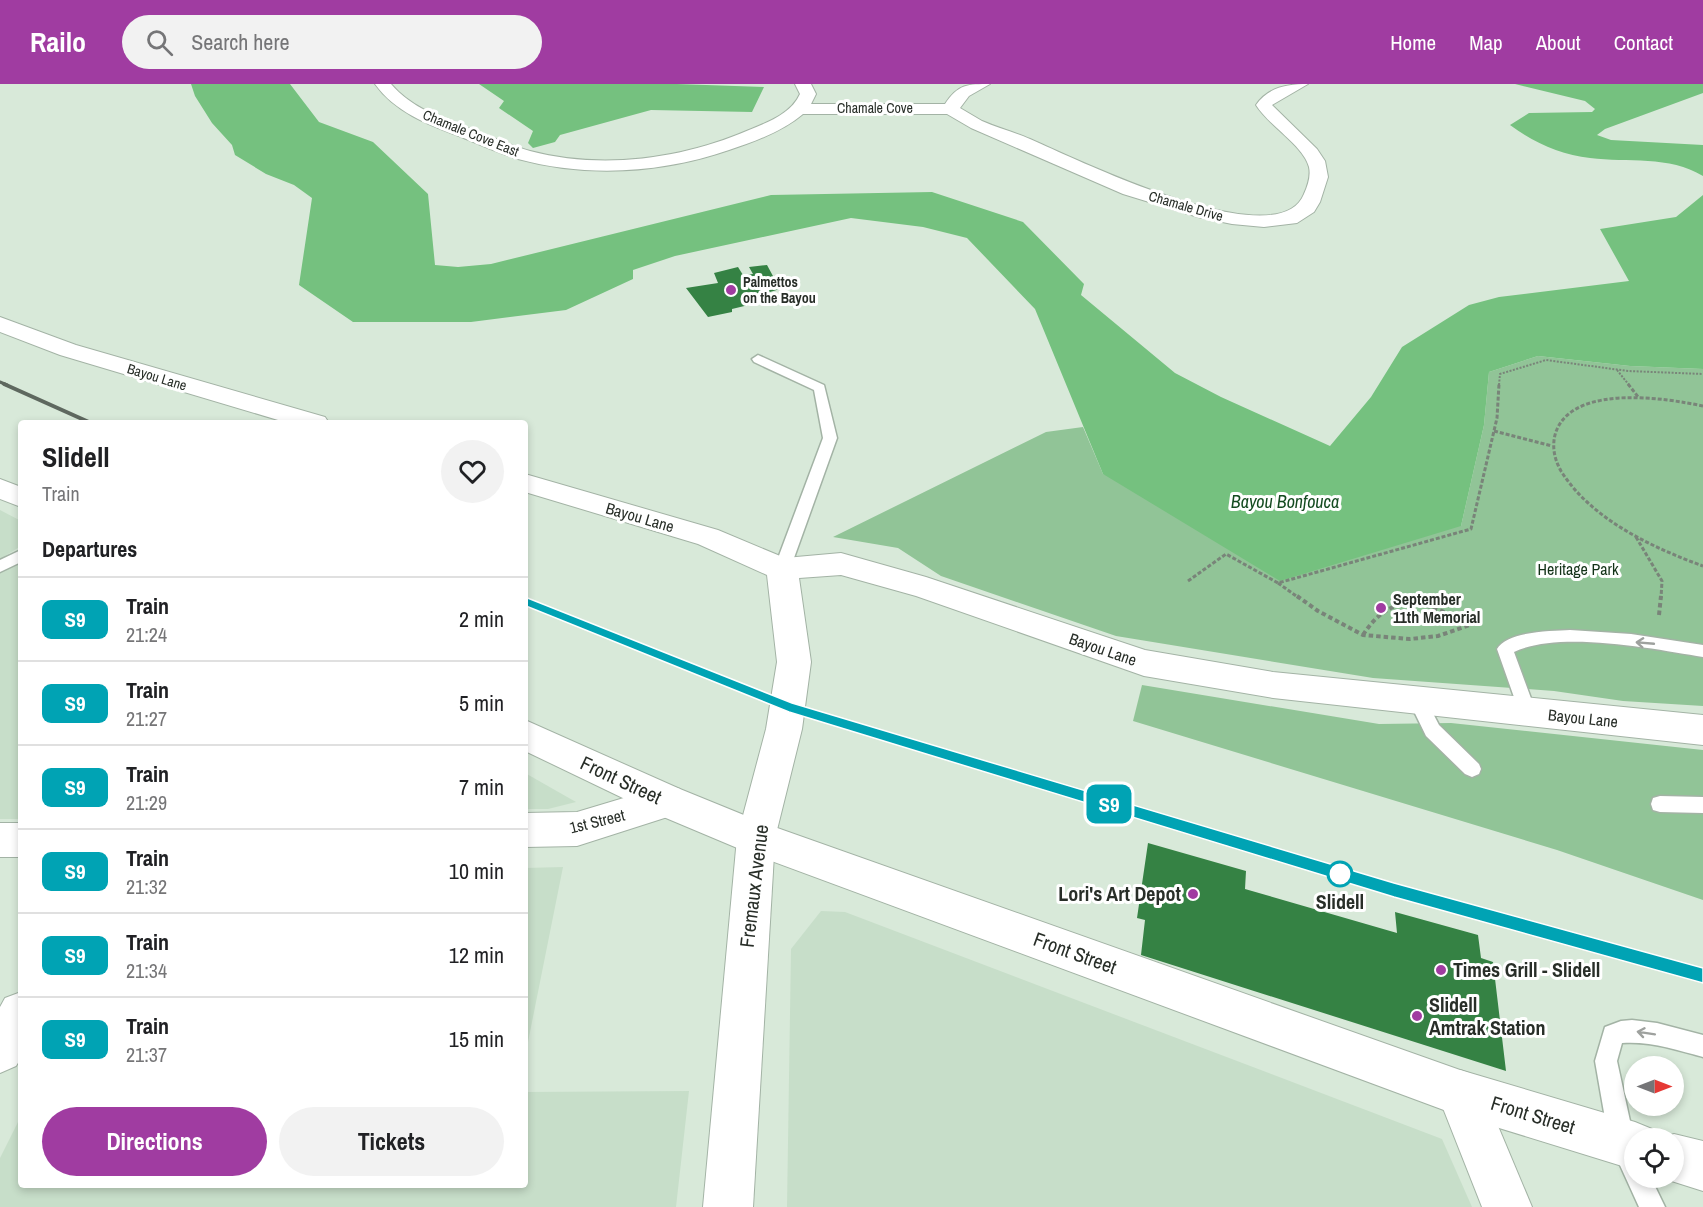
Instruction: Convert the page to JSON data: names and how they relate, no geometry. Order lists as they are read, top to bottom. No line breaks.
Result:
{"streets":{"street":["Chamale Cove","Chamale Cove East","Chamale Drive","Bayou Lane","Front Street","1st Street","Fremaux Avenue"]},"crossings":[["Chamale Cove","Chamale Cove East"],["Chamale Cove","Chamale Drive"],["Bayou Lane","Fremaux Avenue"],["Front Street","1st Street"],["Front Street","Fremaux Avenue"]],"water":["Bayou Bonfouca"],"parks":["Heritage Park"],"places":["Palmettos on the Bayou","September 11th Memorial","Slidell","Lori's Art Depot","Times Grill - Slidell","Slidell Amtrak Station"],"north":"right","page":{"header":"Railo","search":"Search here","nav":["Home","Map","About","Contact"],"on_map":"S9","heading":[["Slidell","Train"],"Departures"],"list":[{"mark":"S9","name":"Train","note":"21:24","value":"2 min"},{"mark":"S9","name":"Train","note":"21:27","value":"5 min"},{"mark":"S9","name":"Train","note":"21:29","value":"7 min"},{"mark":"S9","name":"Train","note":"21:32","value":"10 min"},{"mark":"S9","name":"Train","note":"21:34","value":"12 min"},{"mark":"S9","name":"Train","note":"21:37","value":"15 min"}],"buttons":["Directions","Tickets"]}}
